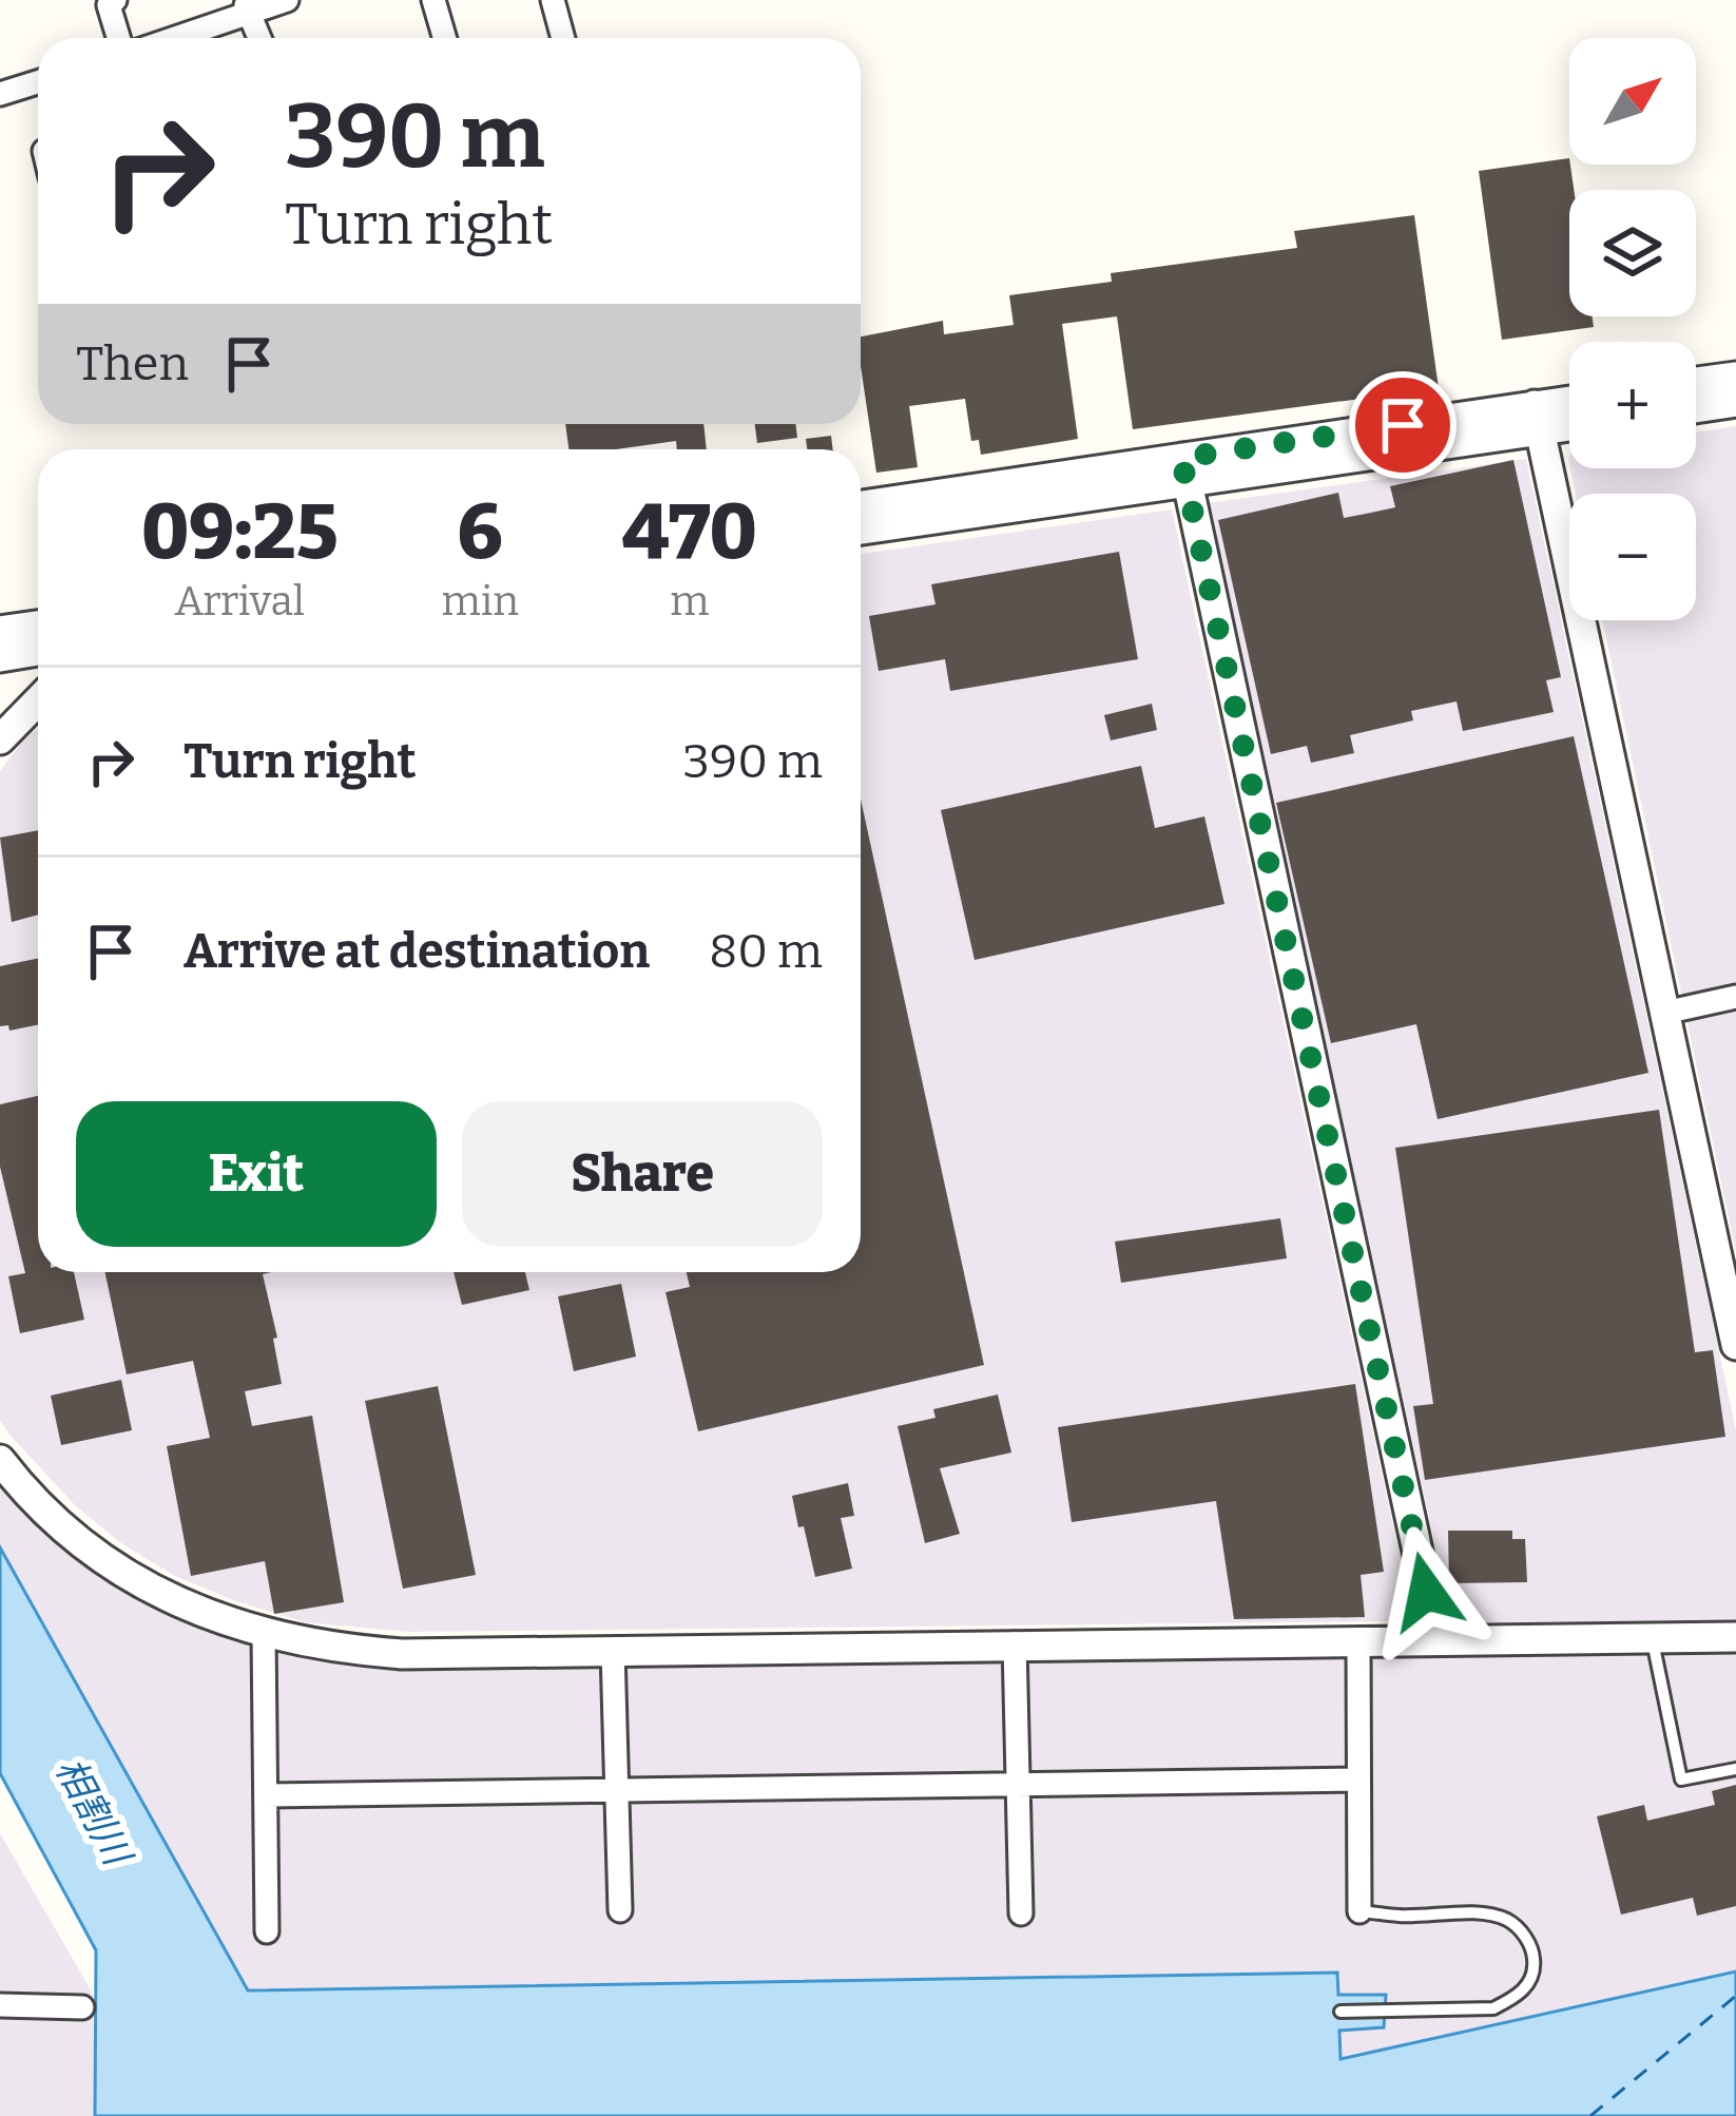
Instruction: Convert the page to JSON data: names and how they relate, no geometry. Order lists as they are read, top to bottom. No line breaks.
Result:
{"water":["相割川"],"north":"top right","page":{"map_buttons":["+","−"],"turn":["390 m","Turn right"],"then":"Then","eta":["09:25","Arrival","6","min","470","m"],"list":[{"name":"Turn right","value":"390 m"},{"name":"Arrive at destination","value":"80 m"}],"buttons":["Exit","Share"]}}
